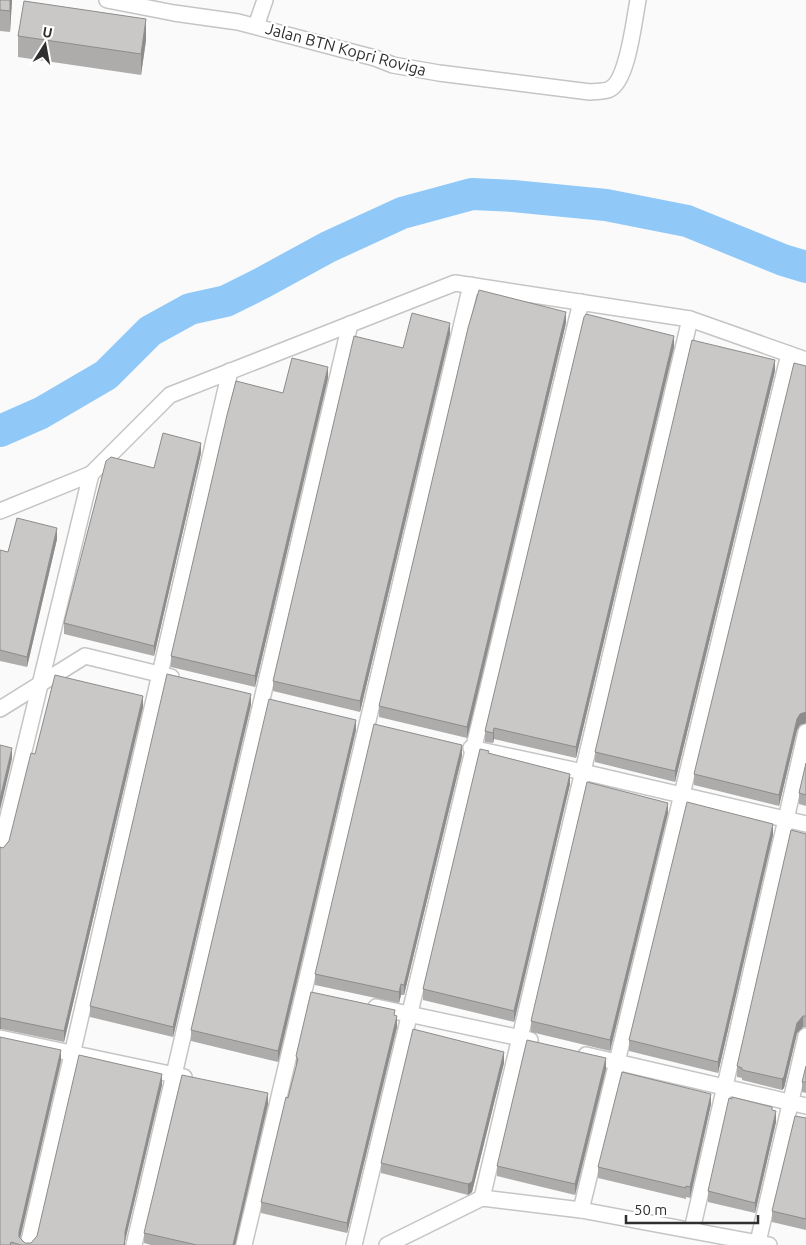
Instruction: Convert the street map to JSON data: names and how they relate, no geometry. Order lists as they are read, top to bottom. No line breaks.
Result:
{"streets":{"street":["Jalan BTN Kopri Roviga"]},"scale_bar":"50 m","north":"top"}
